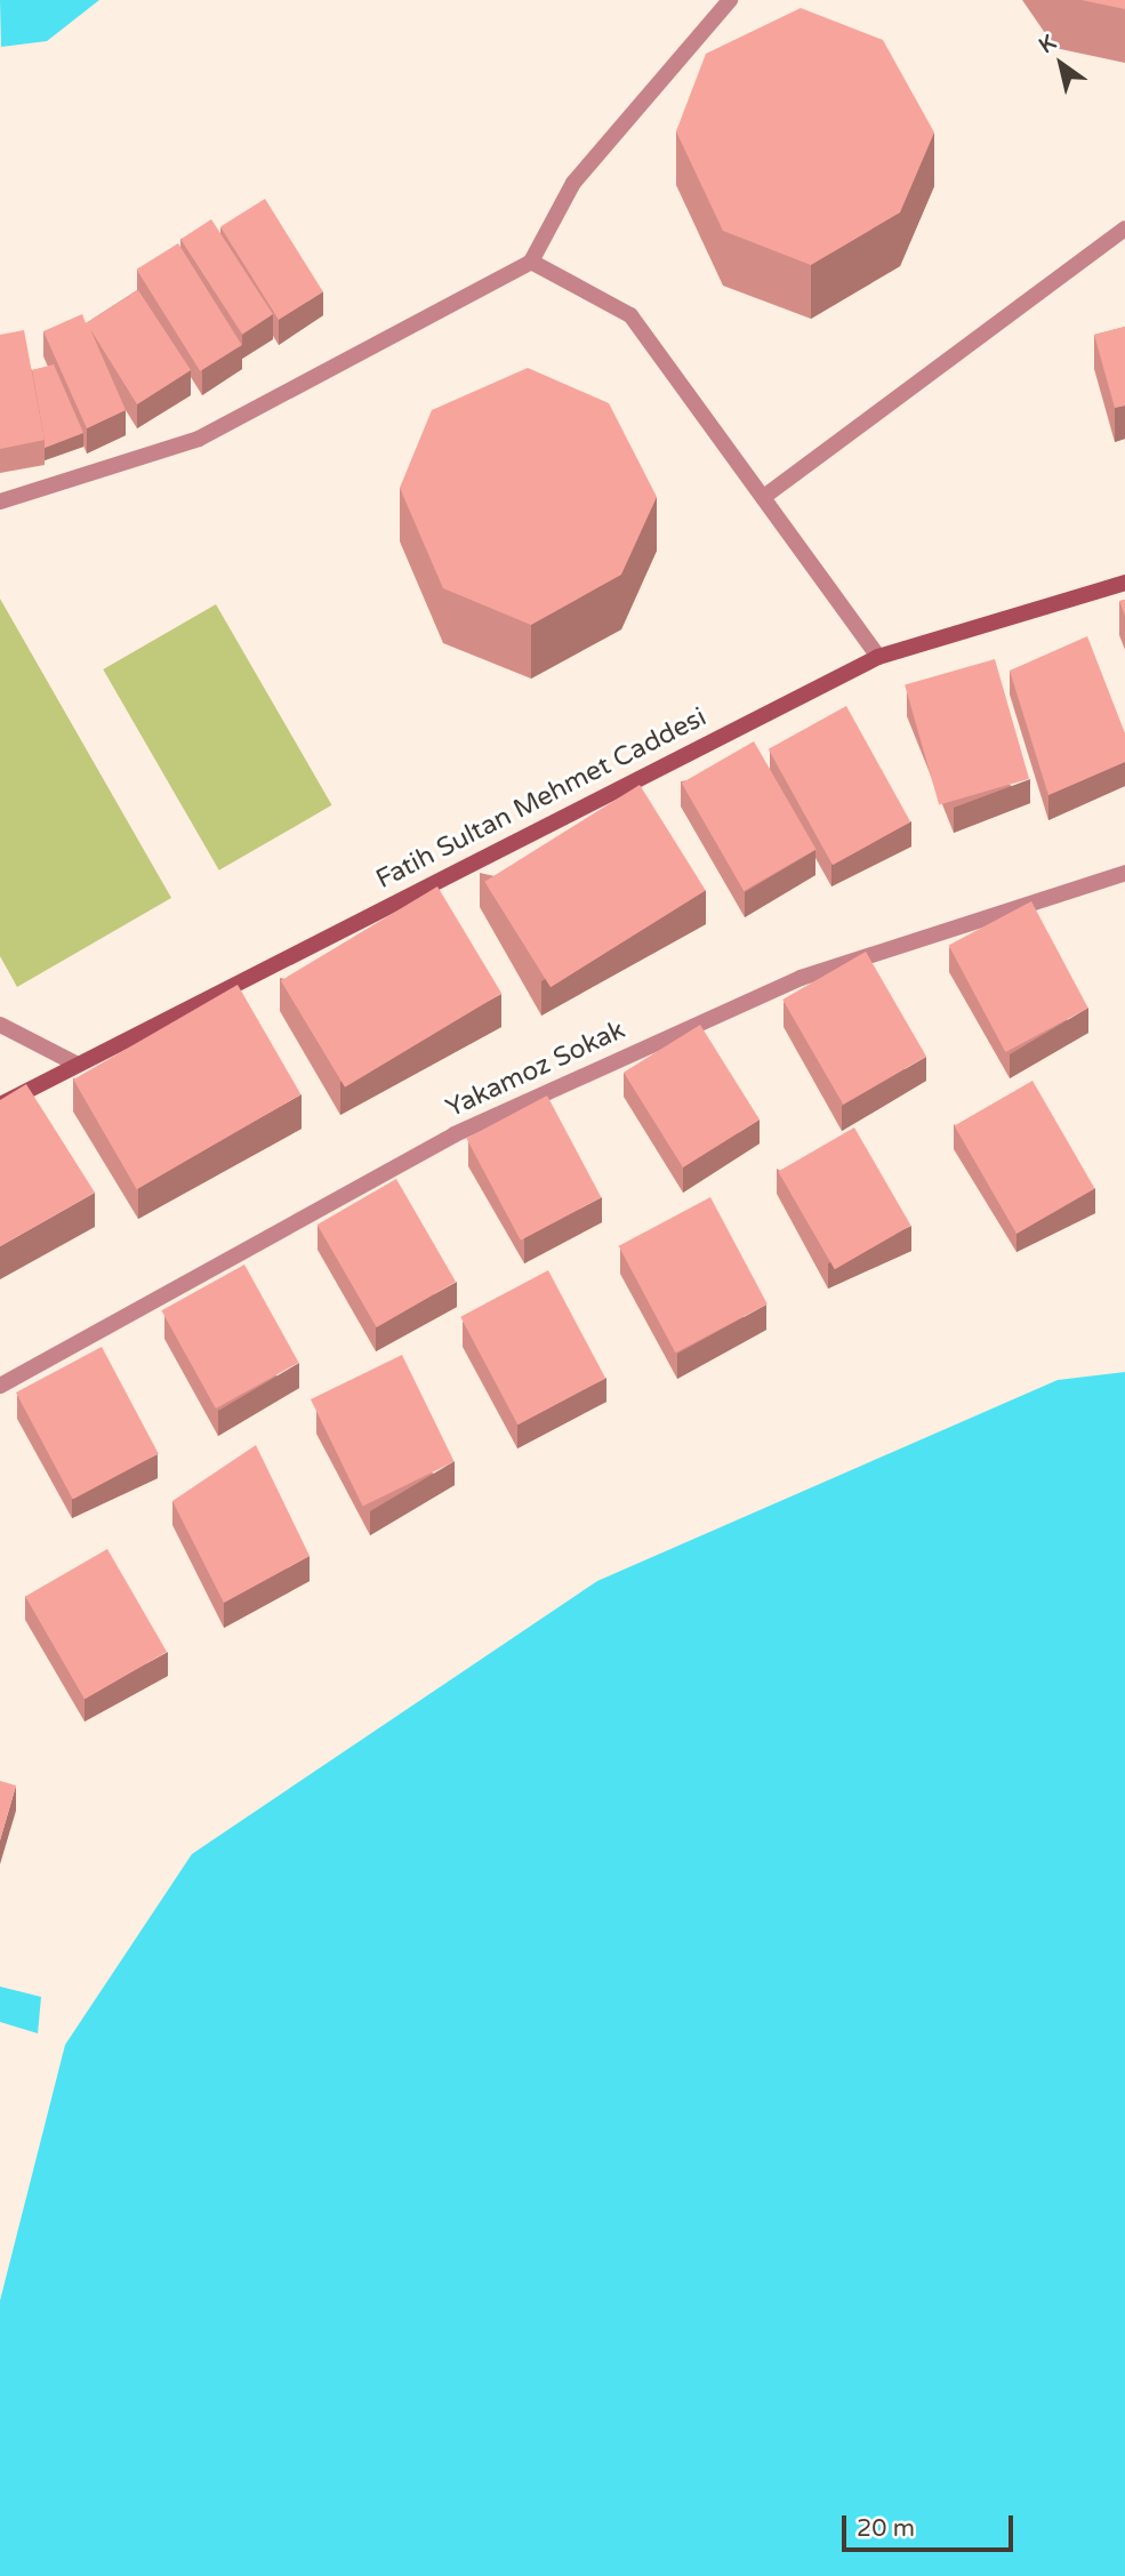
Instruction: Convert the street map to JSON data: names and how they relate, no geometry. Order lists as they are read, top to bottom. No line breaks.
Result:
{"streets":{"street":["Fatih Sultan Mehmet Caddesi","Yakamoz Sokak"]},"scale_bar":"20 m","north":"top left"}
